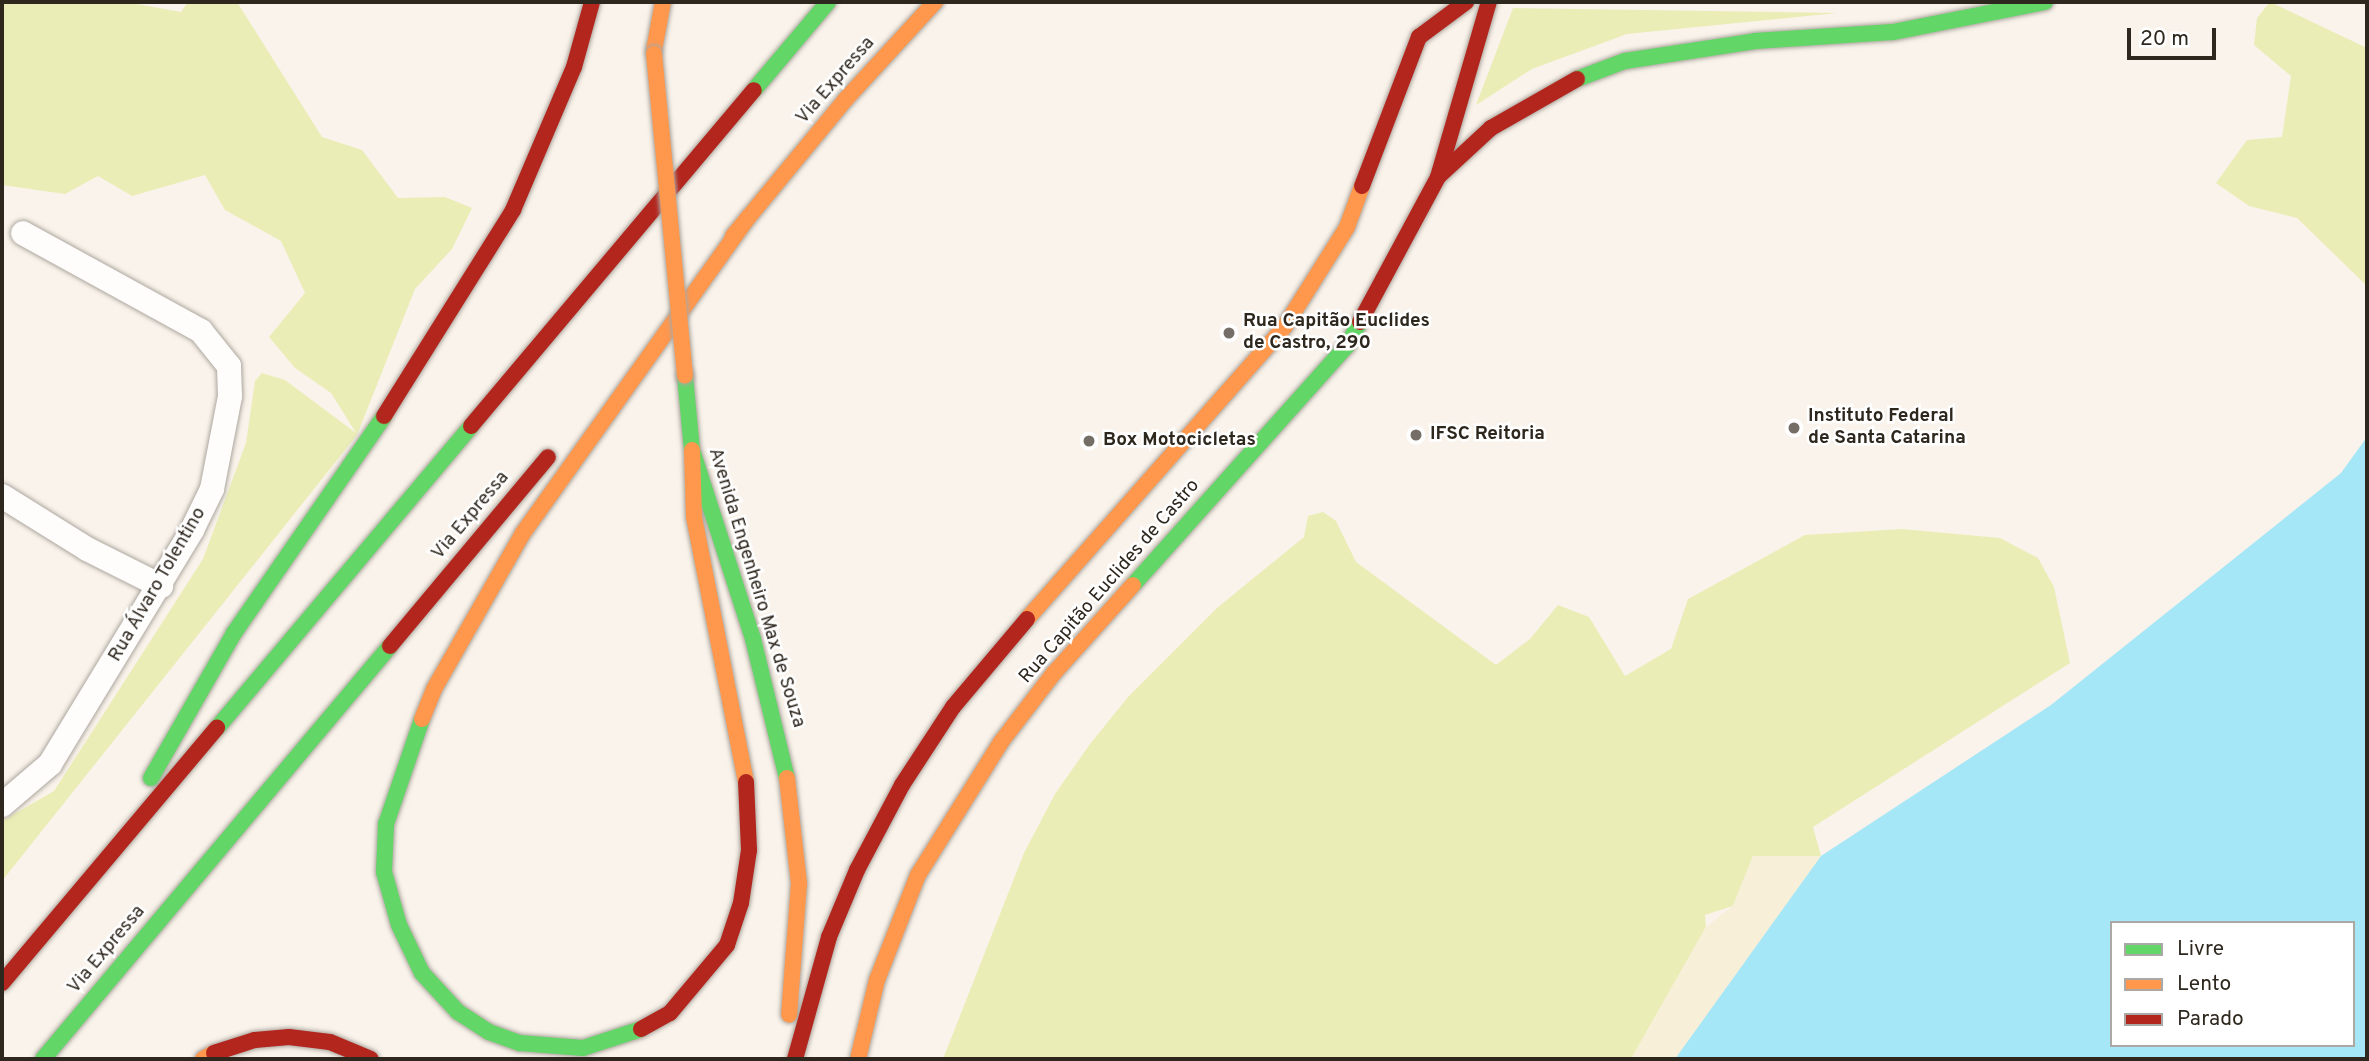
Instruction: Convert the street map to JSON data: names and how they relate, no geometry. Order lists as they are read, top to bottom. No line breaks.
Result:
{"streets":{"main road":["Via Expressa","Rua Capitão Euclides de Castro","Avenida Engenheiro Max de Souza"],"street":["Rua Álvaro Tolentino"]},"places":["Rua Capitão Euclides de Castro, 290","Instituto Federal de Santa Catarina","IFSC Reitoria","Box Motocicletas"],"legend":["Livre","Lento","Parado"],"scale_bar":"20 m"}
